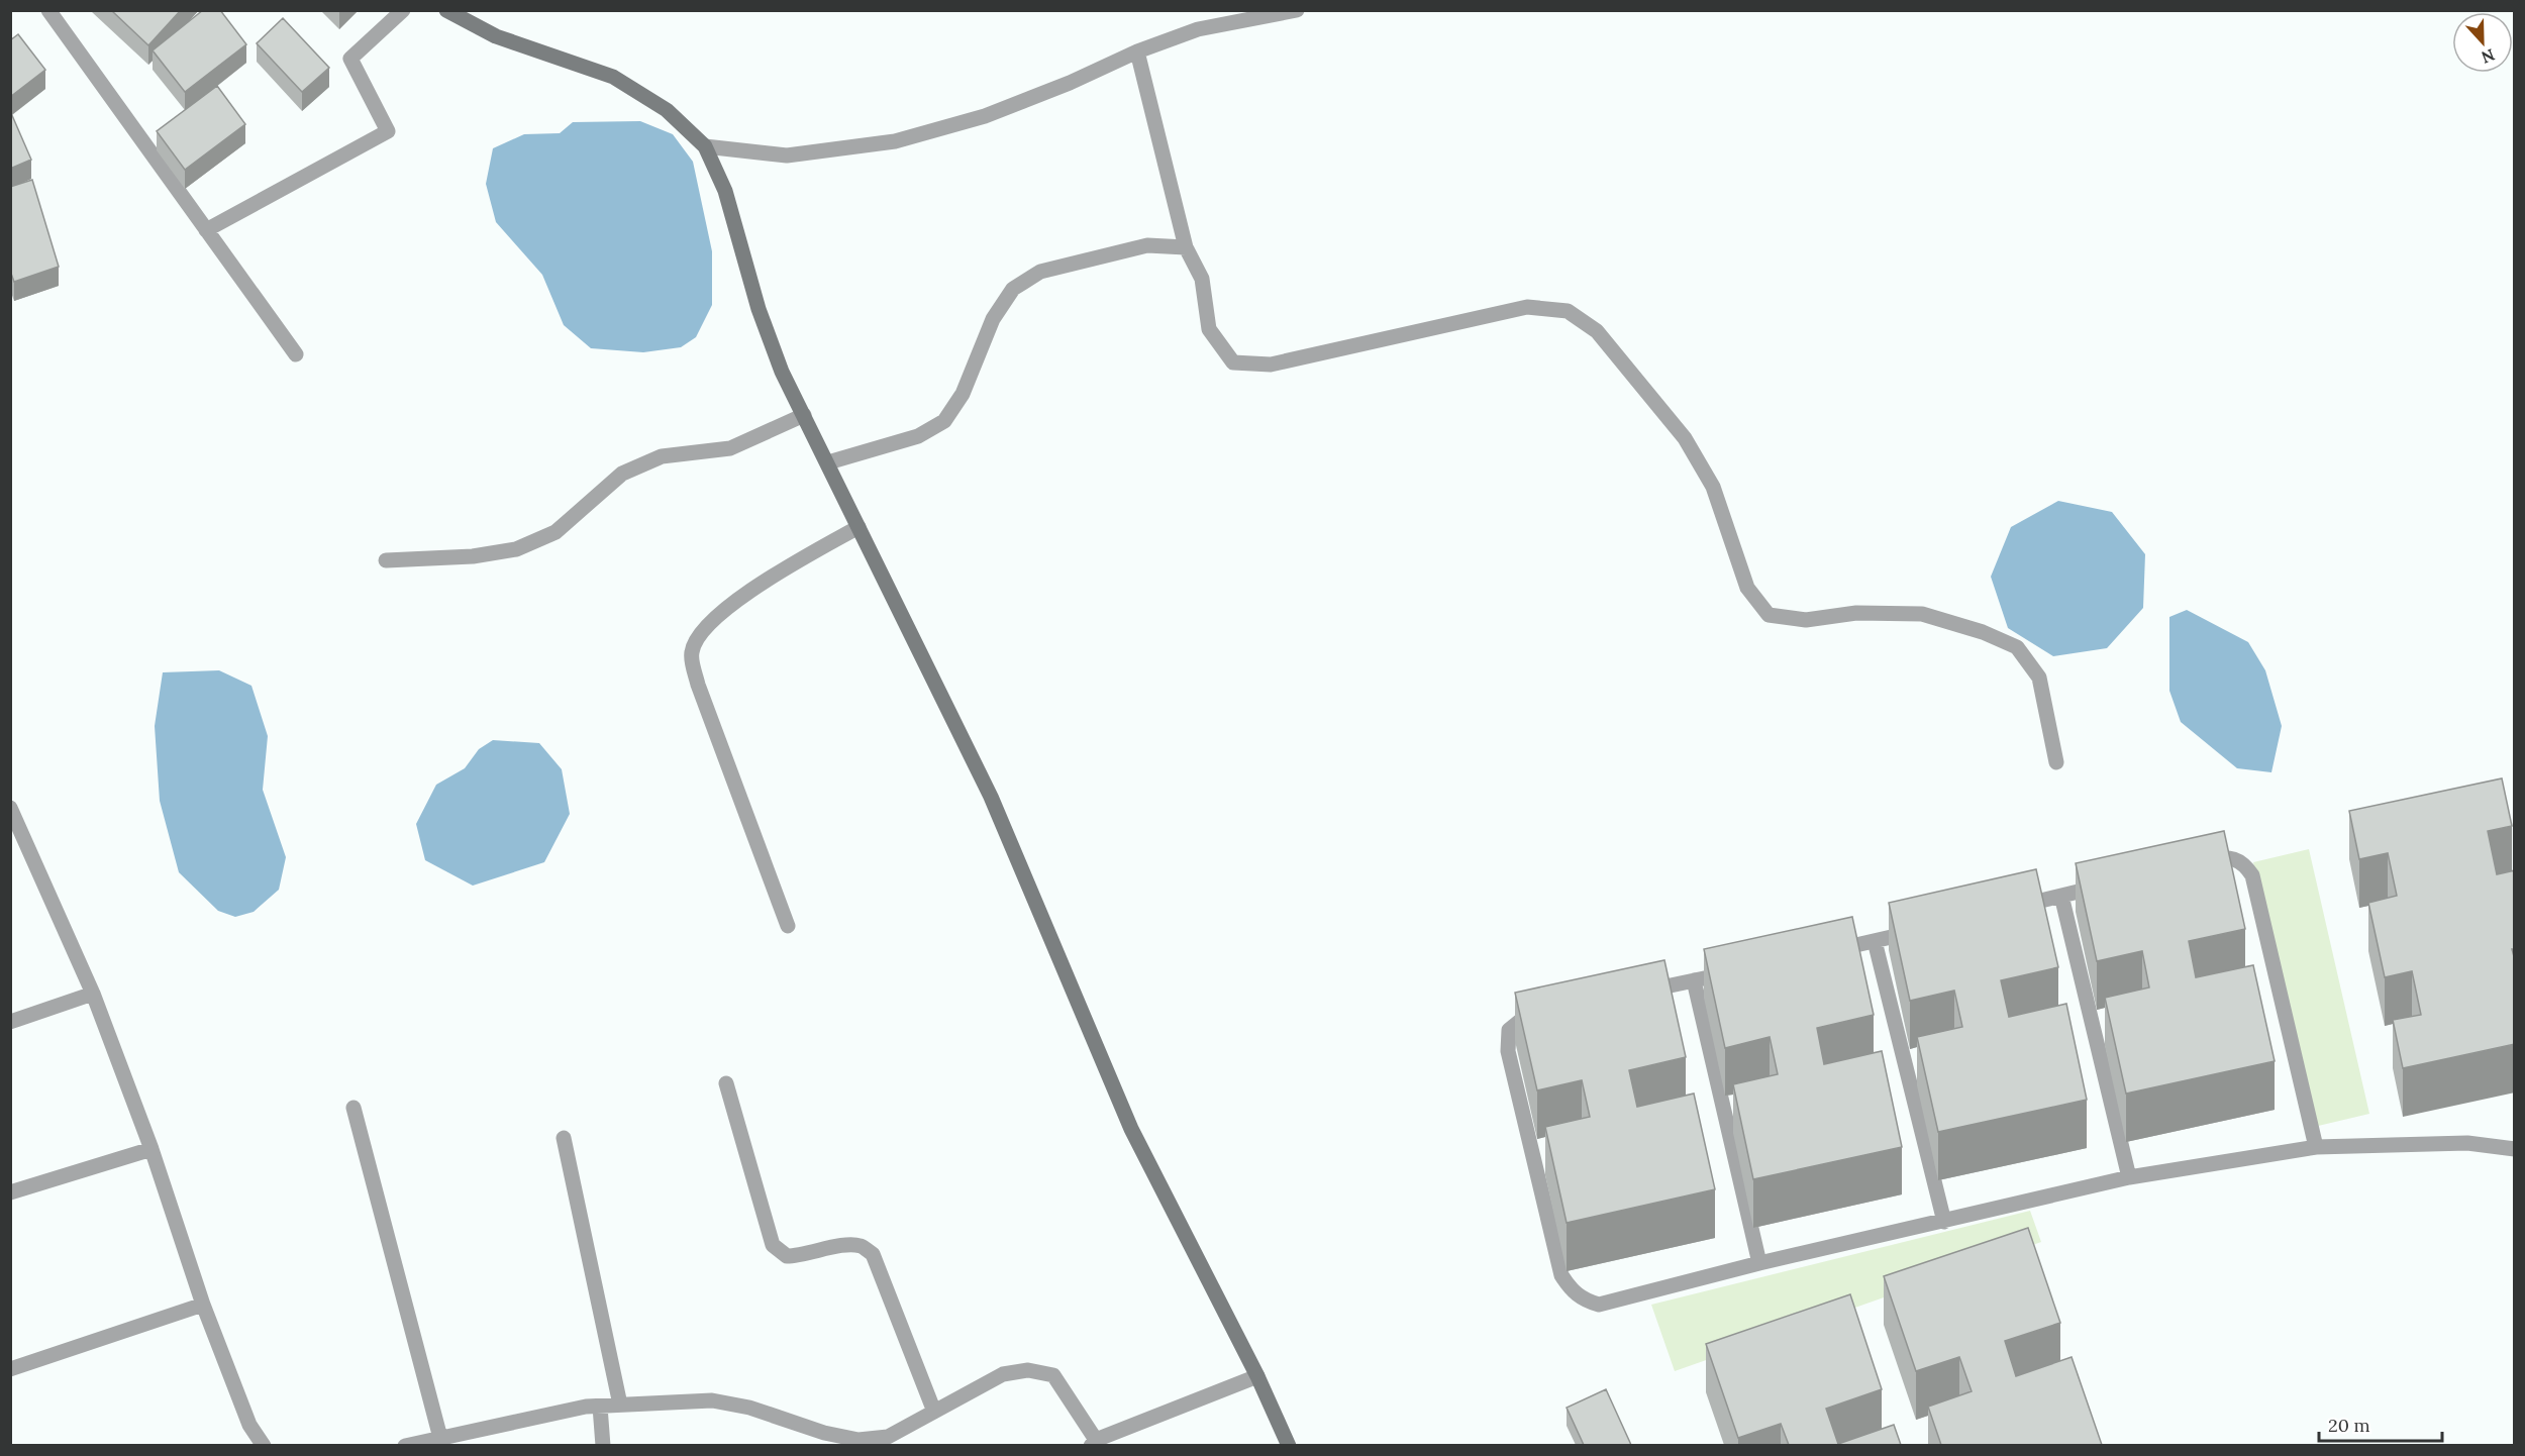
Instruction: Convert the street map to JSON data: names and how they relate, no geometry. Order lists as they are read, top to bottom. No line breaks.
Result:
{"scale_bar":"20 m","north":"bottom"}
